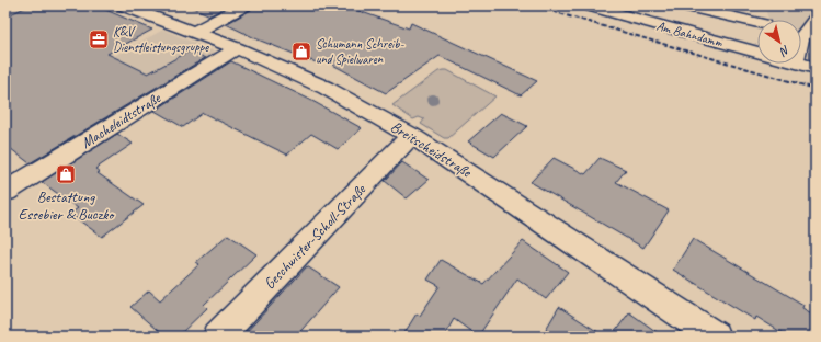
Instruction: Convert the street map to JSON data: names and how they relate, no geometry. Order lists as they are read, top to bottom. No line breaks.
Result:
{"streets":{"street":["Am Bahndamm","Macheleidtstraße","Breitscheidstraße","Geschwister-Scholl-Straße"]},"crossings":[["Macheleidtstraße","Breitscheidstraße"],["Breitscheidstraße","Geschwister-Scholl-Straße"]],"places":{"office":["K&V Dienstleistungsgruppe"],"shop":["Schumann Schreib- und Spielwaren","Bestattung Essebier & Buczko"]},"north":"bottom right"}
